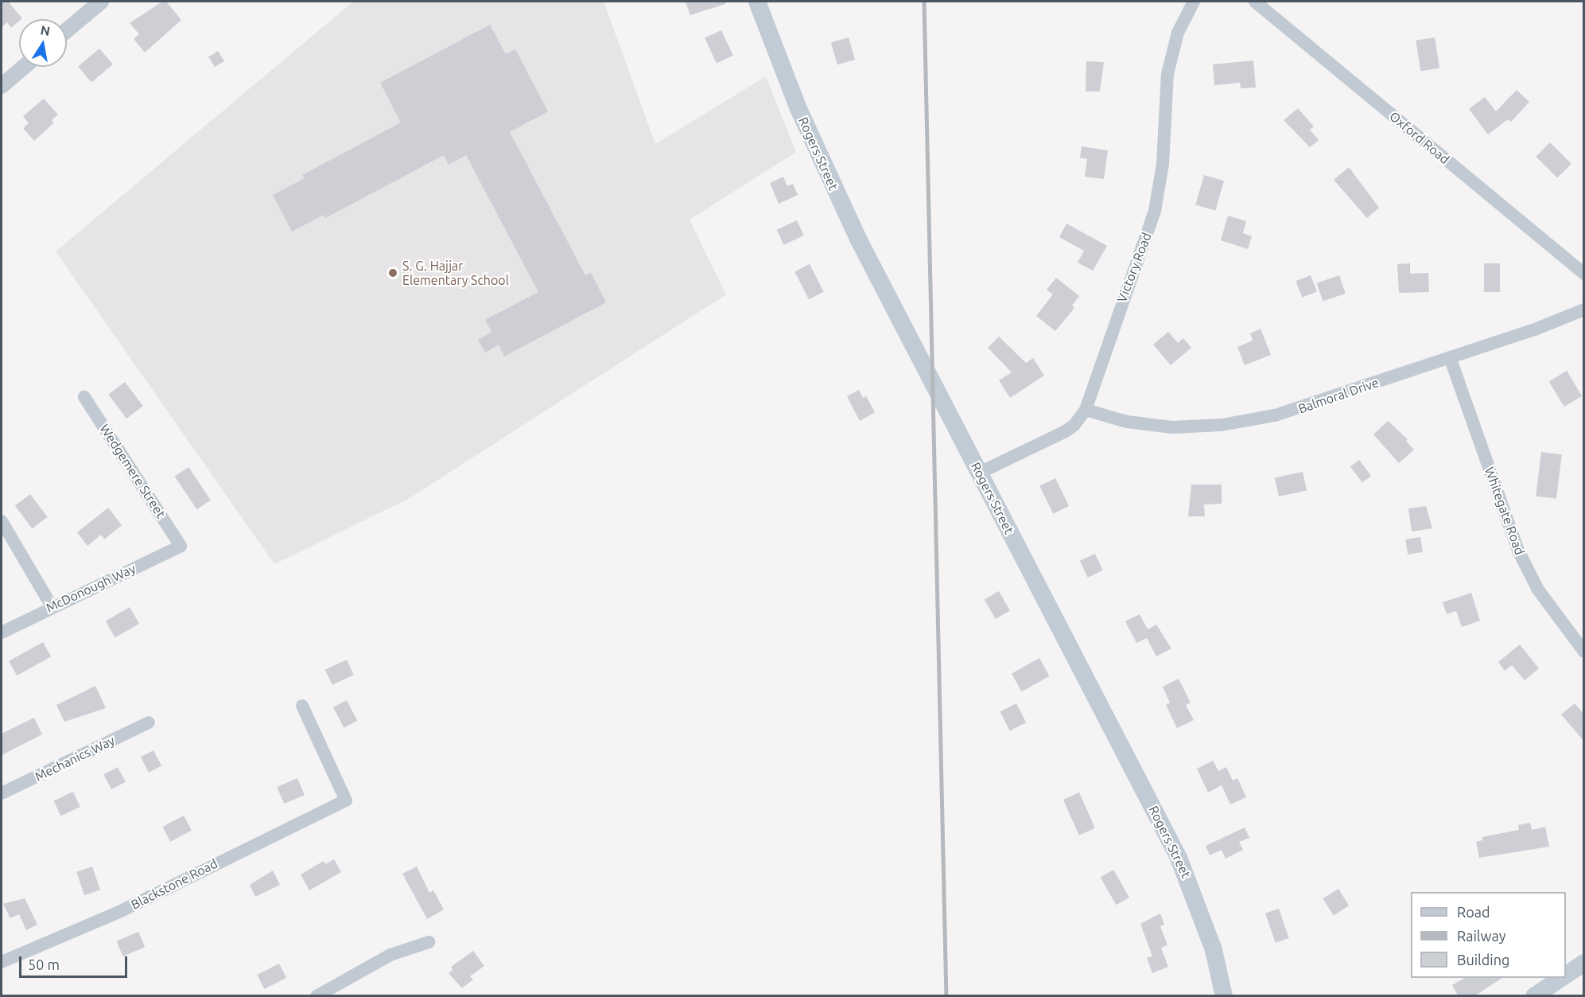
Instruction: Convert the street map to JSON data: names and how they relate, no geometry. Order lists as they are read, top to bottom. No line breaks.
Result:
{"streets":{"main road":["Rogers Street"],"street":["Oxford Road","Victory Road","Balmoral Drive","Wedgemere Street","Whitegate Road","McDonough Way","Mechanics Way","Blackstone Road"]},"crossings":[["Rogers Street","Victory Road"],["Victory Road","Balmoral Drive"],["Balmoral Drive","Whitegate Road"],["Wedgemere Street","McDonough Way"]],"places":["S. G. Hajjar Elementary School"],"legend":["Road","Railway","Building"],"scale_bar":"50 m","north":"top"}
